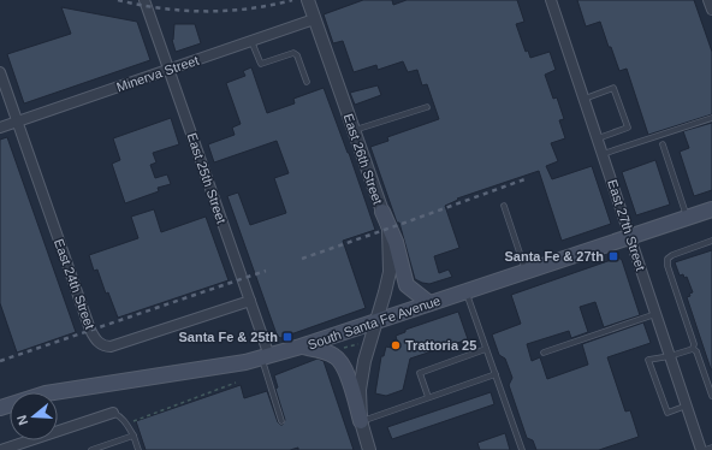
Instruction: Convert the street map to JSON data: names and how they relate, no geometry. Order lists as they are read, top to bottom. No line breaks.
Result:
{"streets":{"main road":["South Santa Fe Avenue"],"street":["Minerva Street","East 26th Street","East 25th Street","East 27th Street","East 24th Street"]},"crossings":[["Minerva Street","East 26th Street"],["Minerva Street","East 25th Street"],["Minerva Street","East 24th Street"],["East 26th Street","South Santa Fe Avenue"],["East 25th Street","East 24th Street"],["East 25th Street","South Santa Fe Avenue"],["East 27th Street","South Santa Fe Avenue"]],"places":{"transit":["Santa Fe & 27th","Santa Fe & 25th"],"other":["Trattoria 25"]},"north":"left"}
